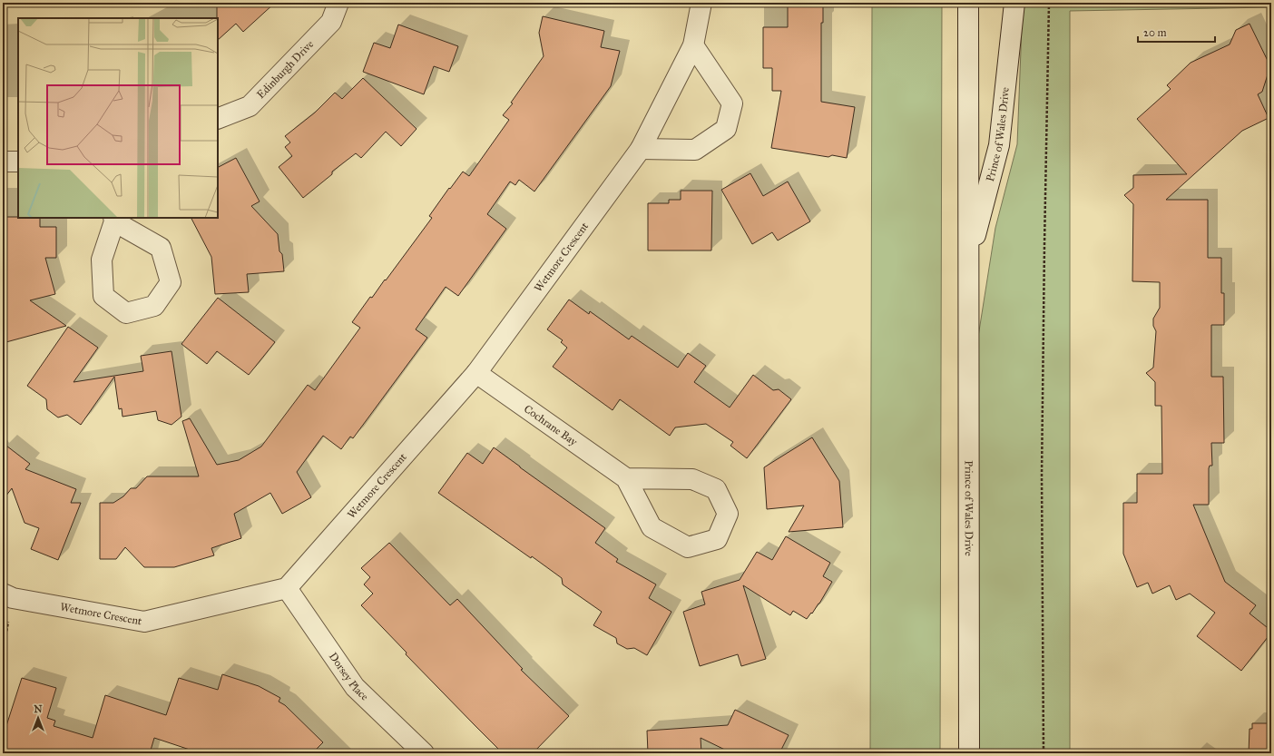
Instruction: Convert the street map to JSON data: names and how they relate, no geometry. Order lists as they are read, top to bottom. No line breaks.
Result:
{"streets":{"street":["Edinburgh Drive","Prince of Wales Drive","Wetmore Crescent","Cochrane Bay","Dorsey Place"]},"crossings":[["Wetmore Crescent","Cochrane Bay"],["Wetmore Crescent","Dorsey Place"]],"scale_bar":"20 m","north":"top"}
